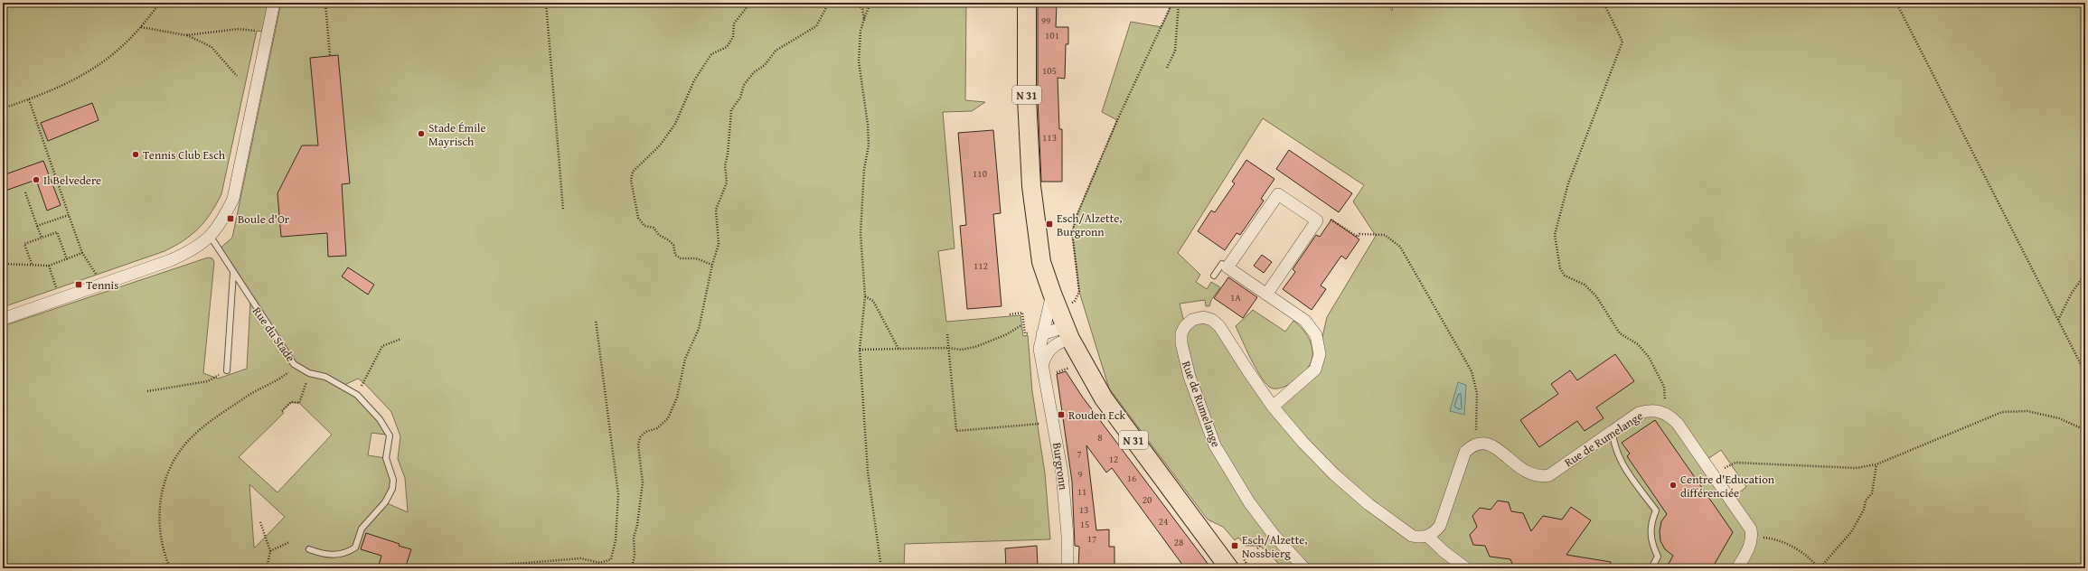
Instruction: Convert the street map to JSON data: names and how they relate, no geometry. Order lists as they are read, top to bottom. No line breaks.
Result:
{"streets":{"main road":["N 31"],"street":["Rue de Rumelange","Burgronn"],"lane":["Rue du Stade"]},"crossings":[["N 31","Burgronn"]],"places":{"other":["Stade Émile Mayrisch","Tennis Club Esch","Il Belvedere","Centre d'Education différenciée"],"transit":["Boule d'Or","Esch/Alzette, Burgronn","Tennis","Rouden Eck","Esch/Alzette, Nossbierg"]},"house_numbers":["99","101","105","113","110","112","1A","8","7","12","9","16","11","20","13","24","15","17","28"]}
